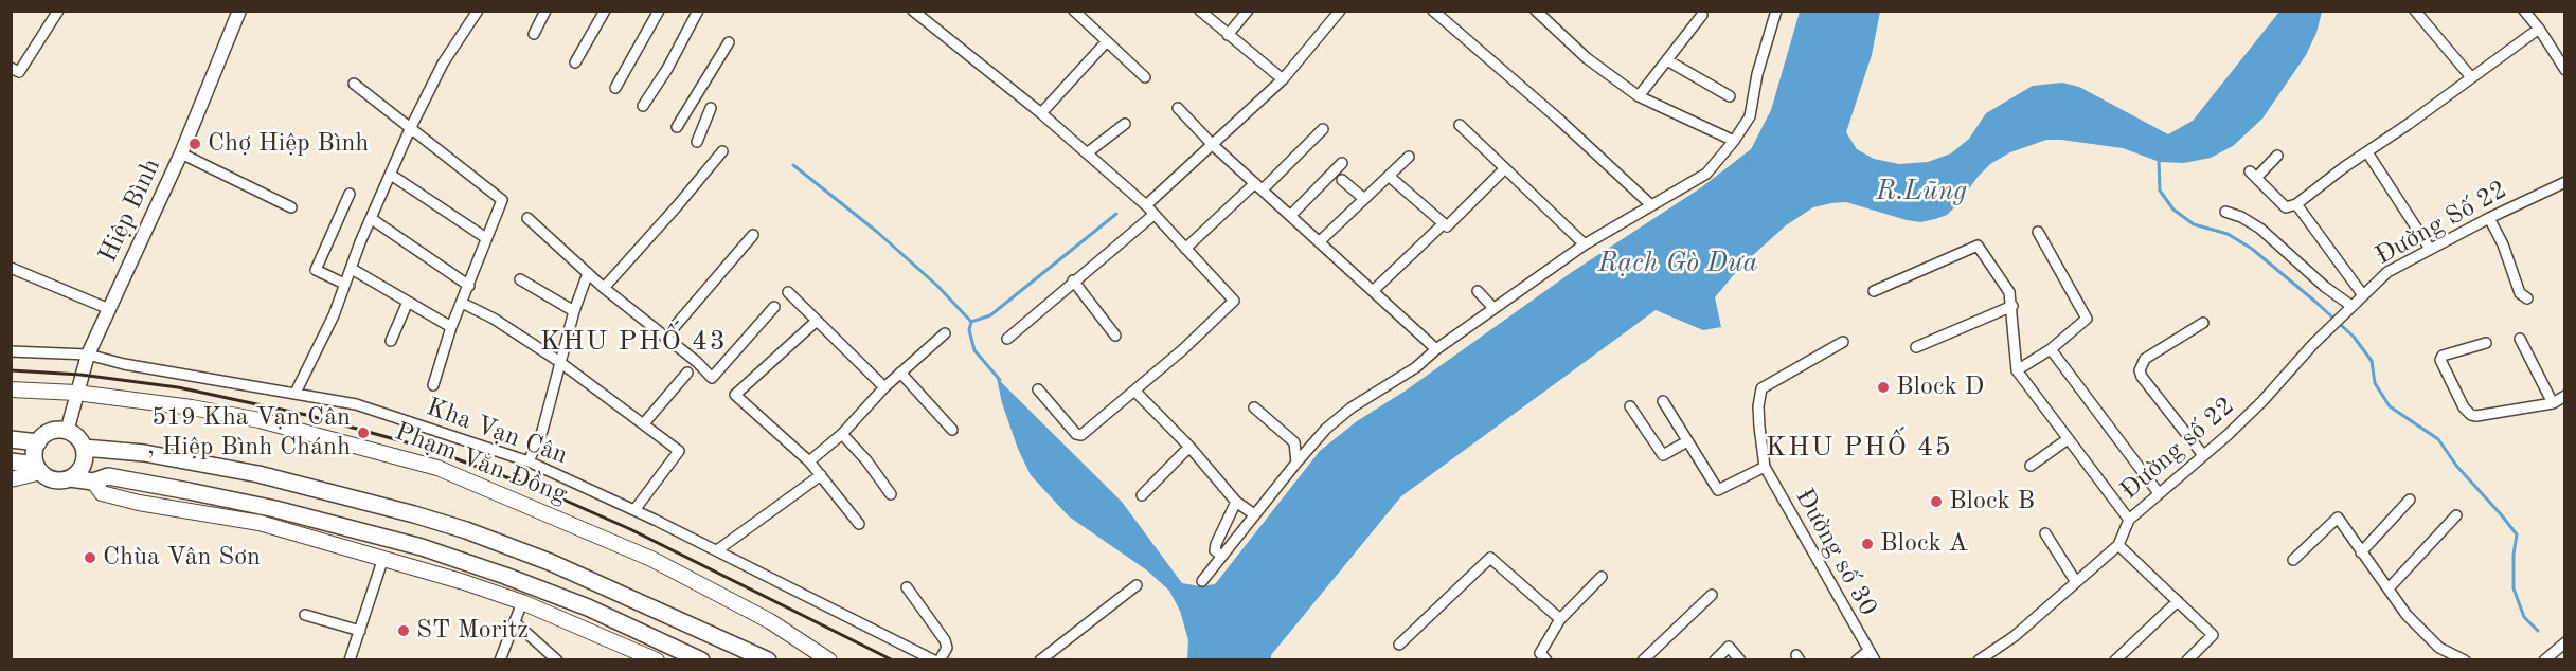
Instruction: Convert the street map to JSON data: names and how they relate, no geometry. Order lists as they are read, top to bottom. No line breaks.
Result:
{"streets":{"main road":["Hiệp Bình","Phạm Văn Đồng"],"street":["Đường Số 22","Kha Vạn Cân","Đường số 22","Đường số 30"]},"crossings":[["Hiệp Bình","Kha Vạn Cân"],["Hiệp Bình","Phạm Văn Đồng"],["Đường Số 22","Đường số 22"]],"districts":["KHU PHỐ 43","KHU PHỐ 45"],"water":["R.Lũng","Rạch Gò Dưa"],"places":["Chợ Hiệp Bình","Block D","519 Kha Vạn Cân , Hiệp Bình Chánh","Block B","Block A","Chùa Vân Sơn","ST Moritz"]}
